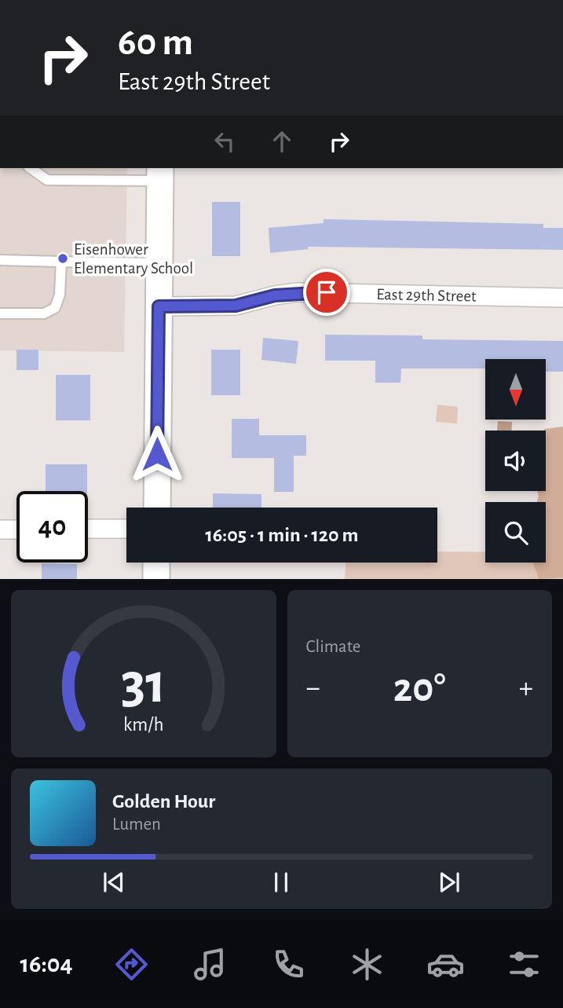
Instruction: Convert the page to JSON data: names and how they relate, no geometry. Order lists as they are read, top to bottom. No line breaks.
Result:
{"streets":{"street":["East 29th Street"]},"places":["Eisenhower Elementary School"],"north":"bottom","page":{"turn":["60 m","East 29th Street"],"limit":"40","trip":"16:05 · 1 min · 120 m","tile":"Climate","heat":["−","20°","+"],"song":["Golden Hour","Lumen"],"tabs":"16:04","gauge":["31","km/h"]}}
